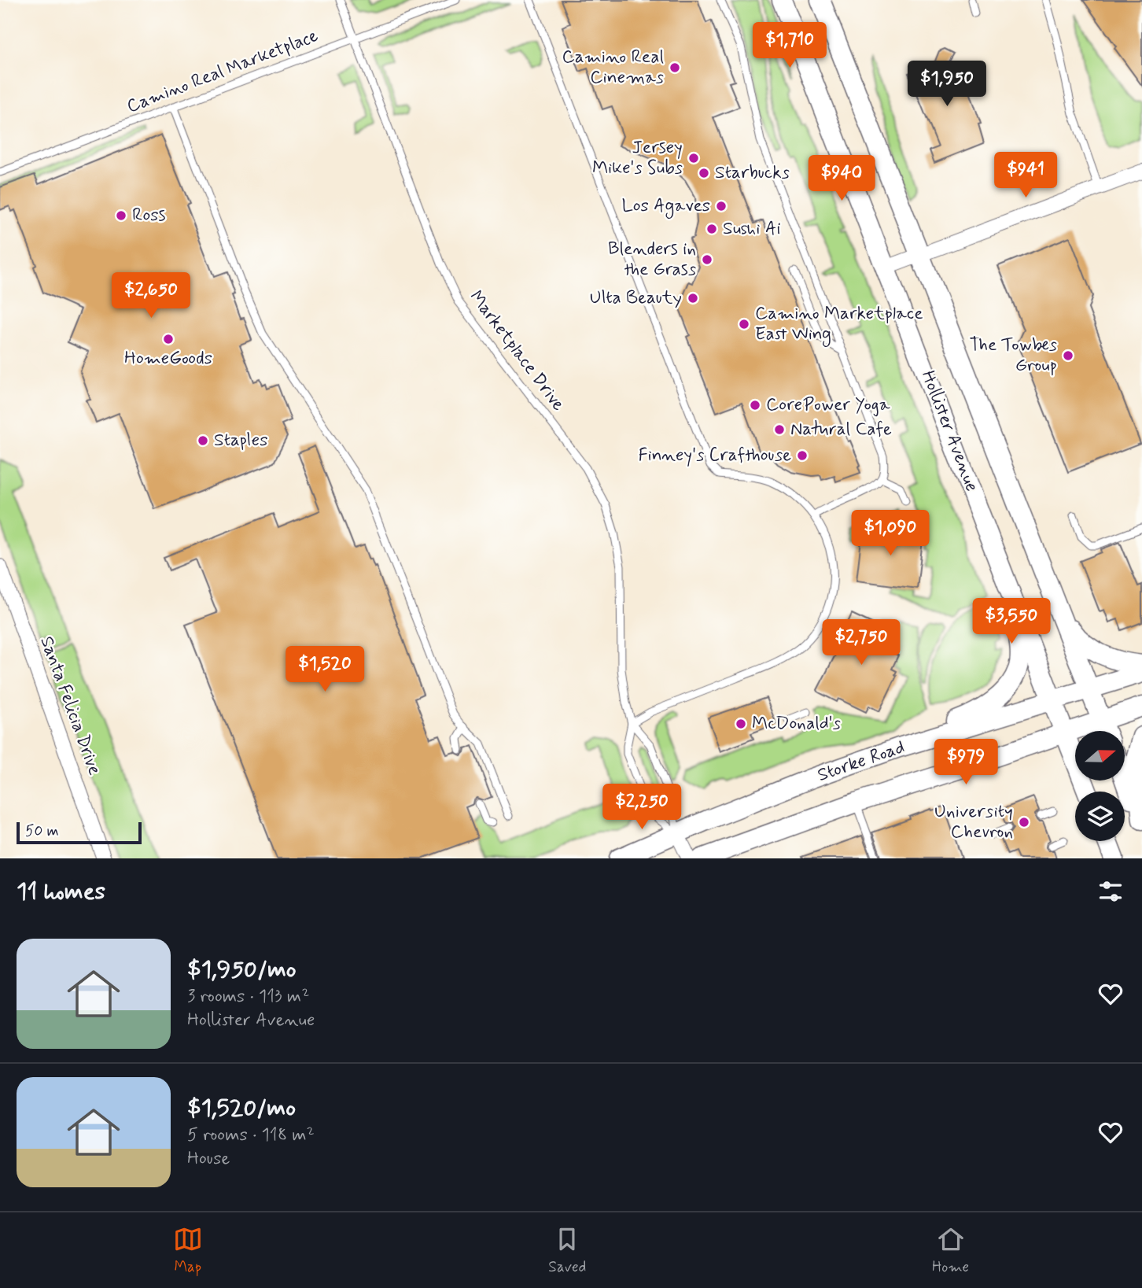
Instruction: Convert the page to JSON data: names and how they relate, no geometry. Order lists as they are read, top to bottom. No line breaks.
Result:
{"streets":{"main road":["Hollister Avenue","Storke Road"],"street":["Santa Felicia Drive"],"lane":["Camino Real Marketplace","Marketplace Drive"]},"crossings":[["Camino Real Marketplace","Marketplace Drive"],["Marketplace Drive","Storke Road"],["Hollister Avenue","Storke Road"]],"places":["Camino Real Cinemas","Jersey Mike's Subs","Starbucks","Los Agaves","Ross","Sushi Ai","Blenders in the Grass","Ulta Beauty","Camino Marketplace East Wing","HomeGoods","The Towbes Group","CorePower Yoga","Natural Cafe","Staples","Finney's Crafthouse","McDonald's","University Chevron"],"scale_bar":"50 m","north":"right","page":{"price":["$1,710","$1,950","$941","$940","$2,650","$1,090","$3,550","$2,750","$1,520","$979","$2,250"],"scale":"50 m","heading":"11 homes","list":[{"name":"$1,950/mo","note":"3 rooms · 113 m² · Hollister Avenue"},{"name":"$1,520/mo","note":"5 rooms · 118 m² · House"}],"tabs":["Map","Saved","Home"]}}
